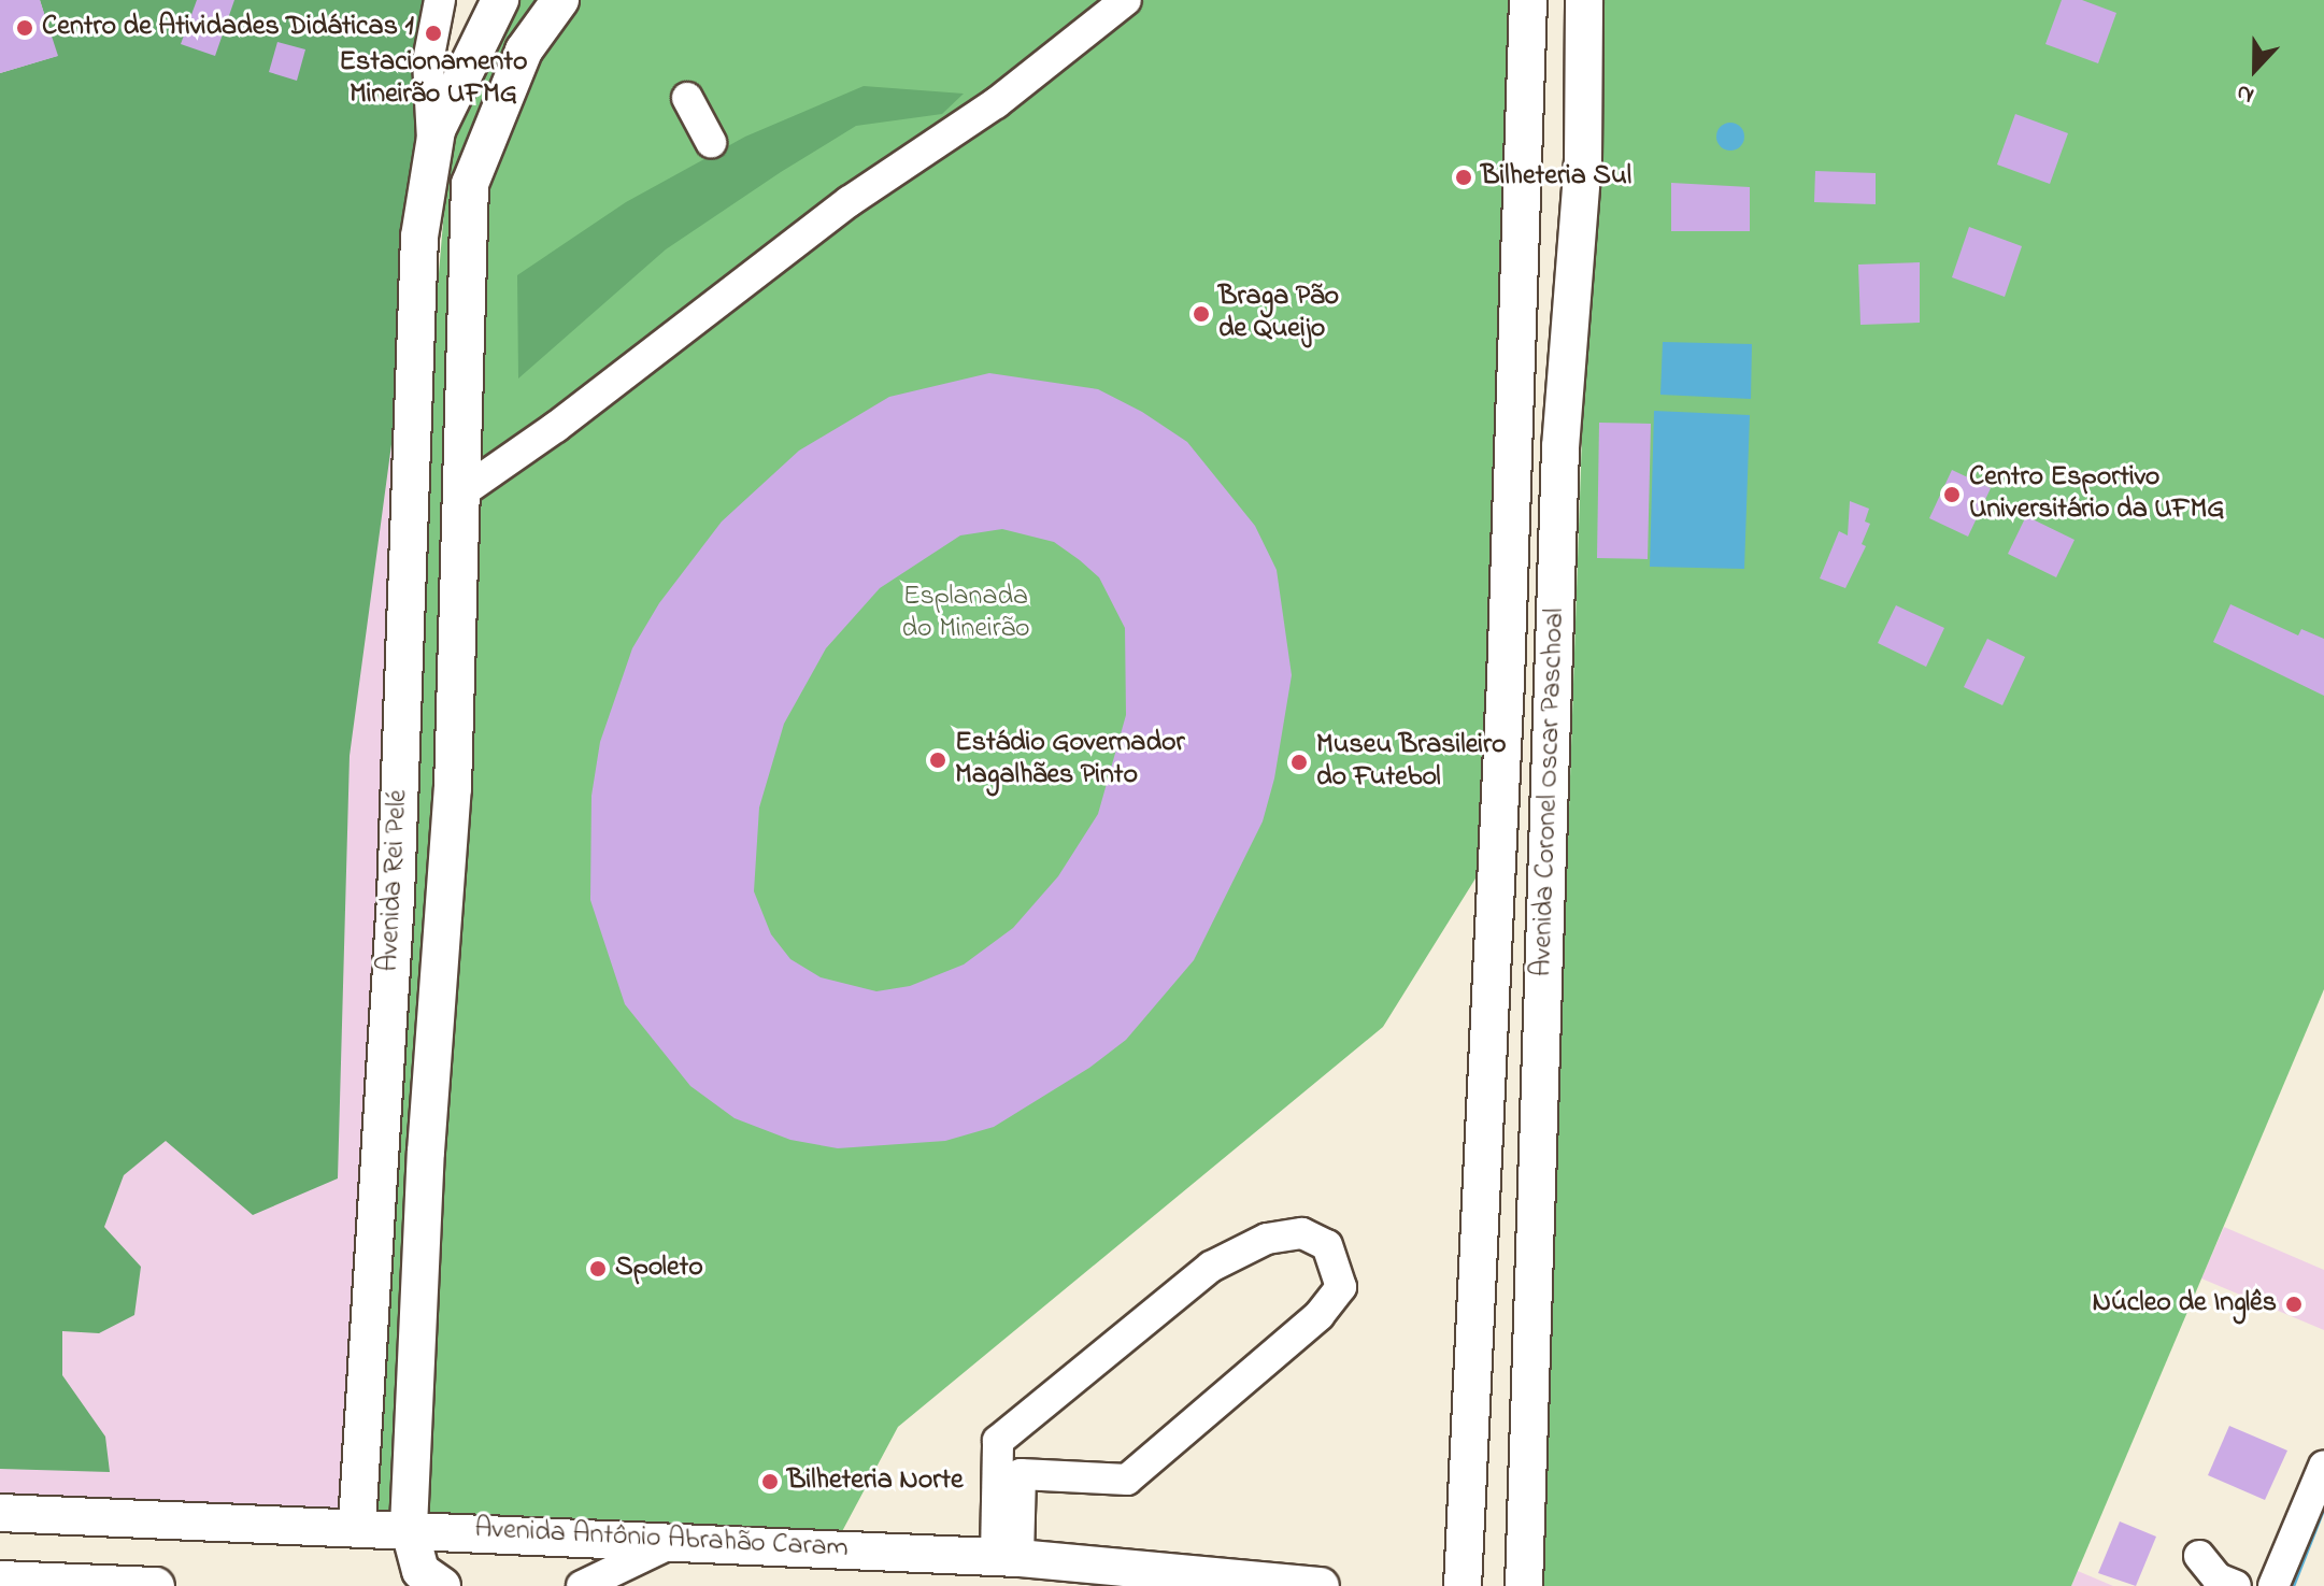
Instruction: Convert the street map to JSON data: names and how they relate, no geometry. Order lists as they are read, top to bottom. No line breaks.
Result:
{"streets":{"main road":["Avenida Coronel Oscar Paschoal","Avenida Rei Pelé","Avenida Antônio Abrahão Caram"]},"crossings":[["Avenida Rei Pelé","Avenida Antônio Abrahão Caram"]],"parks":["Esplanada do Mineirão"],"places":["Centro de Atividades Didáticas 1","Estacionamento Mineirão UFMG","Bilheteria Sul","Braga Pão de Queijo","Centro Esportivo Universitário da UFMG","Estádio Governador Magalhães Pinto","Museu Brasileiro do Futebol","Spoleto","Núcleo de Inglês","Bilheteria Norte"],"north":"bottom"}
